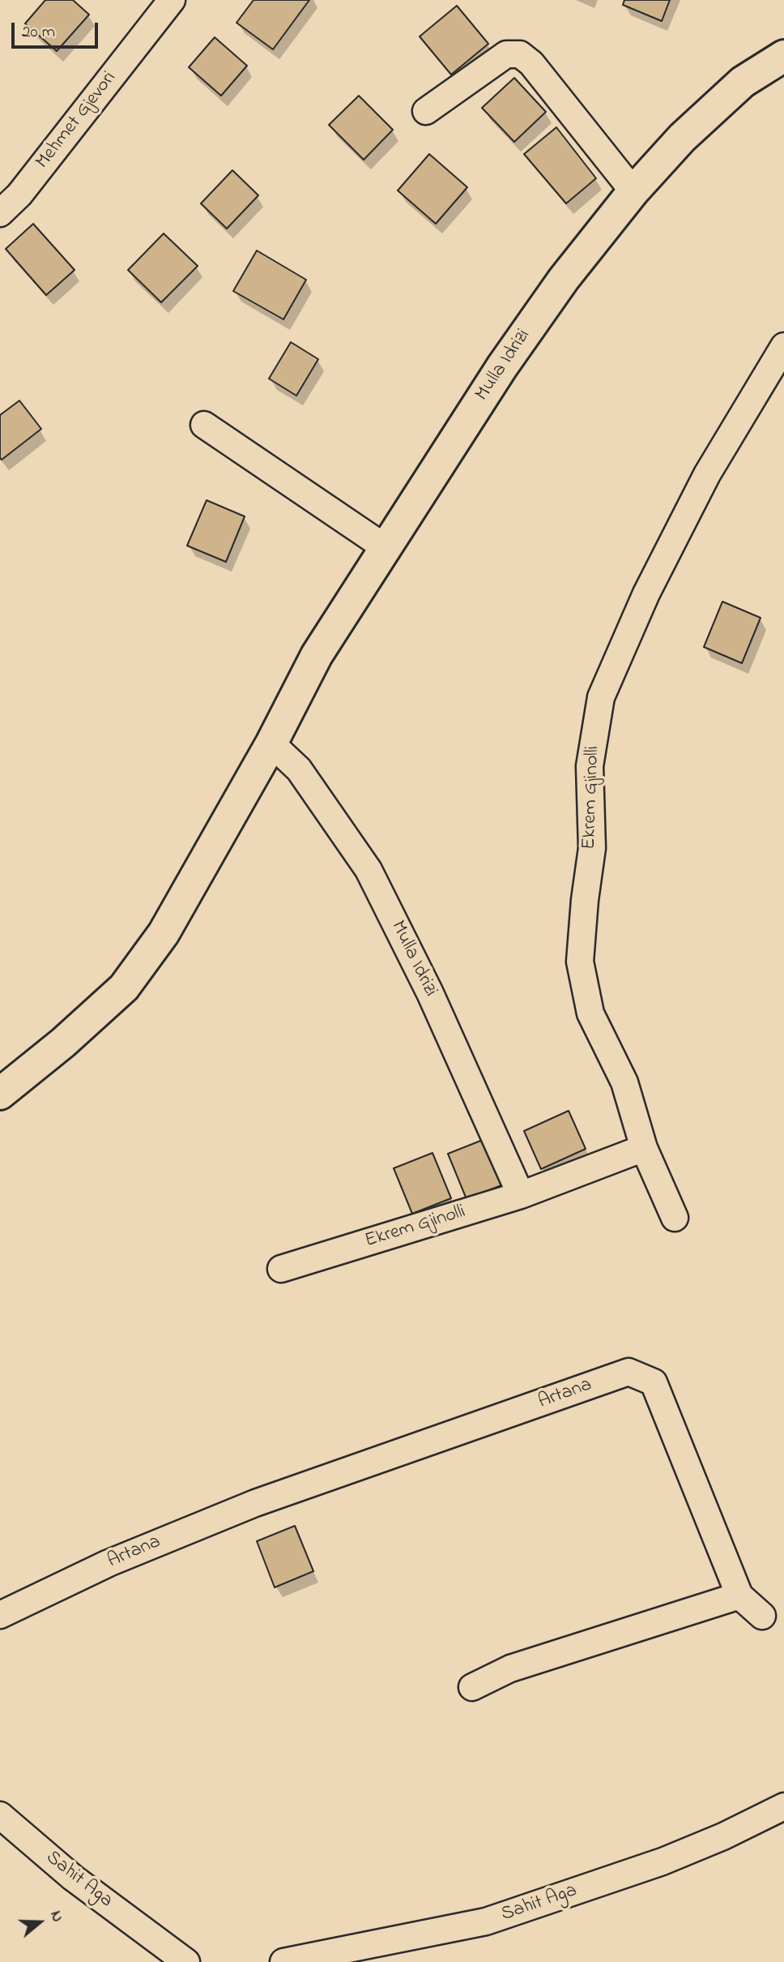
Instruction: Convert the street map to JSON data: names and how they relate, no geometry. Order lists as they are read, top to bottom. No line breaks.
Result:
{"streets":{"street":["Mehmet Gjevori","Mulla Idrizi","Ekrem Gjinolli","Artana","Sahit Aga"]},"crossings":[["Mulla Idrizi","Ekrem Gjinolli"]],"scale_bar":"20 m","north":"right"}
